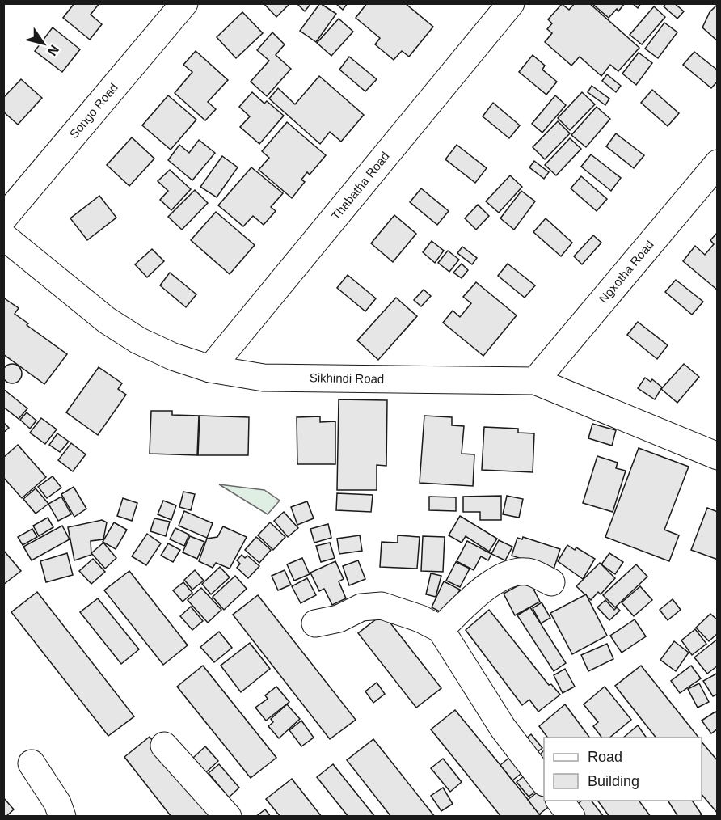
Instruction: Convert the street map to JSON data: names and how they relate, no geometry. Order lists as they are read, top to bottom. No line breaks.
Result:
{"streets":{"street":["Songo Road","Thabatha Road","Ngxotha Road","Sikhindi Road"]},"crossings":[["Thabatha Road","Sikhindi Road"],["Ngxotha Road","Sikhindi Road"]],"legend":["Road","Building"],"north":"bottom right"}
